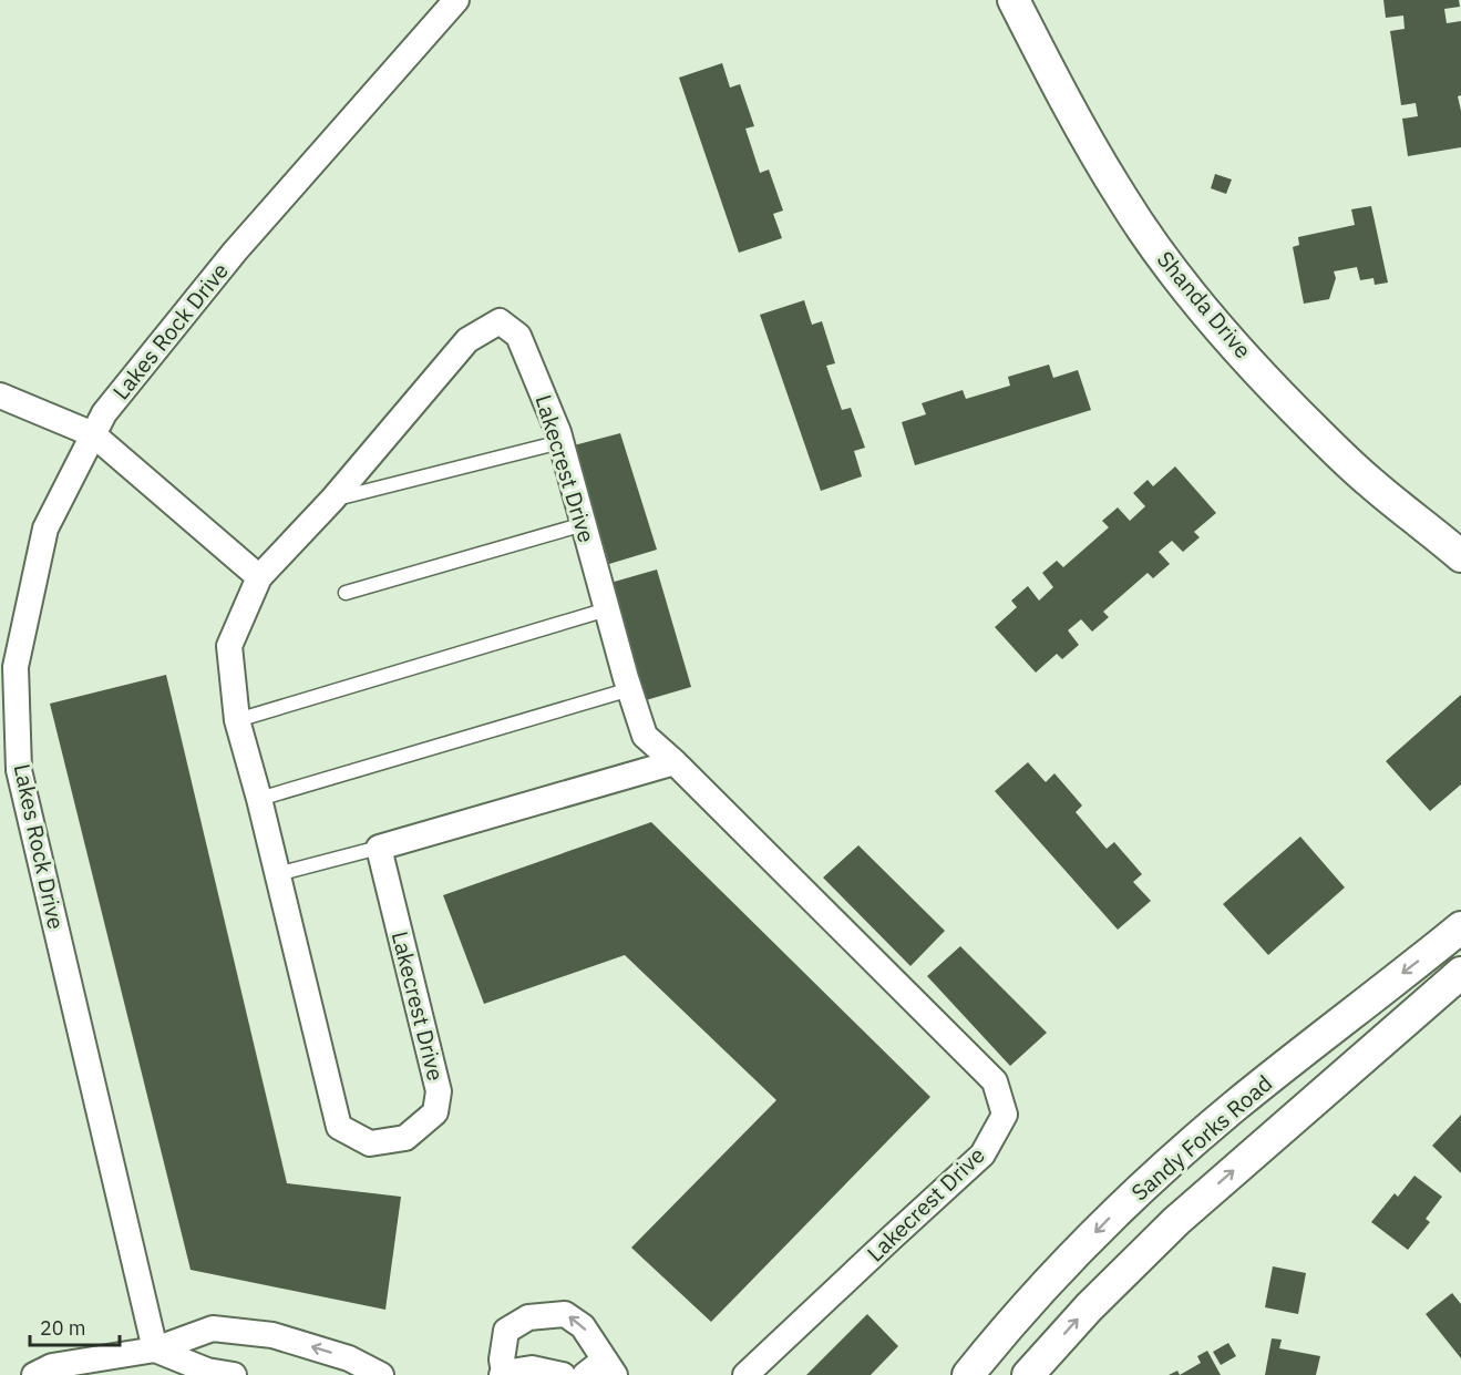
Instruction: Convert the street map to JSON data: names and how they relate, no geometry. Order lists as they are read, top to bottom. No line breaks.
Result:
{"streets":{"street":["Shanda Drive","Lakes Rock Drive","Lakecrest Drive","Sandy Forks Road"]},"scale_bar":"20 m"}
